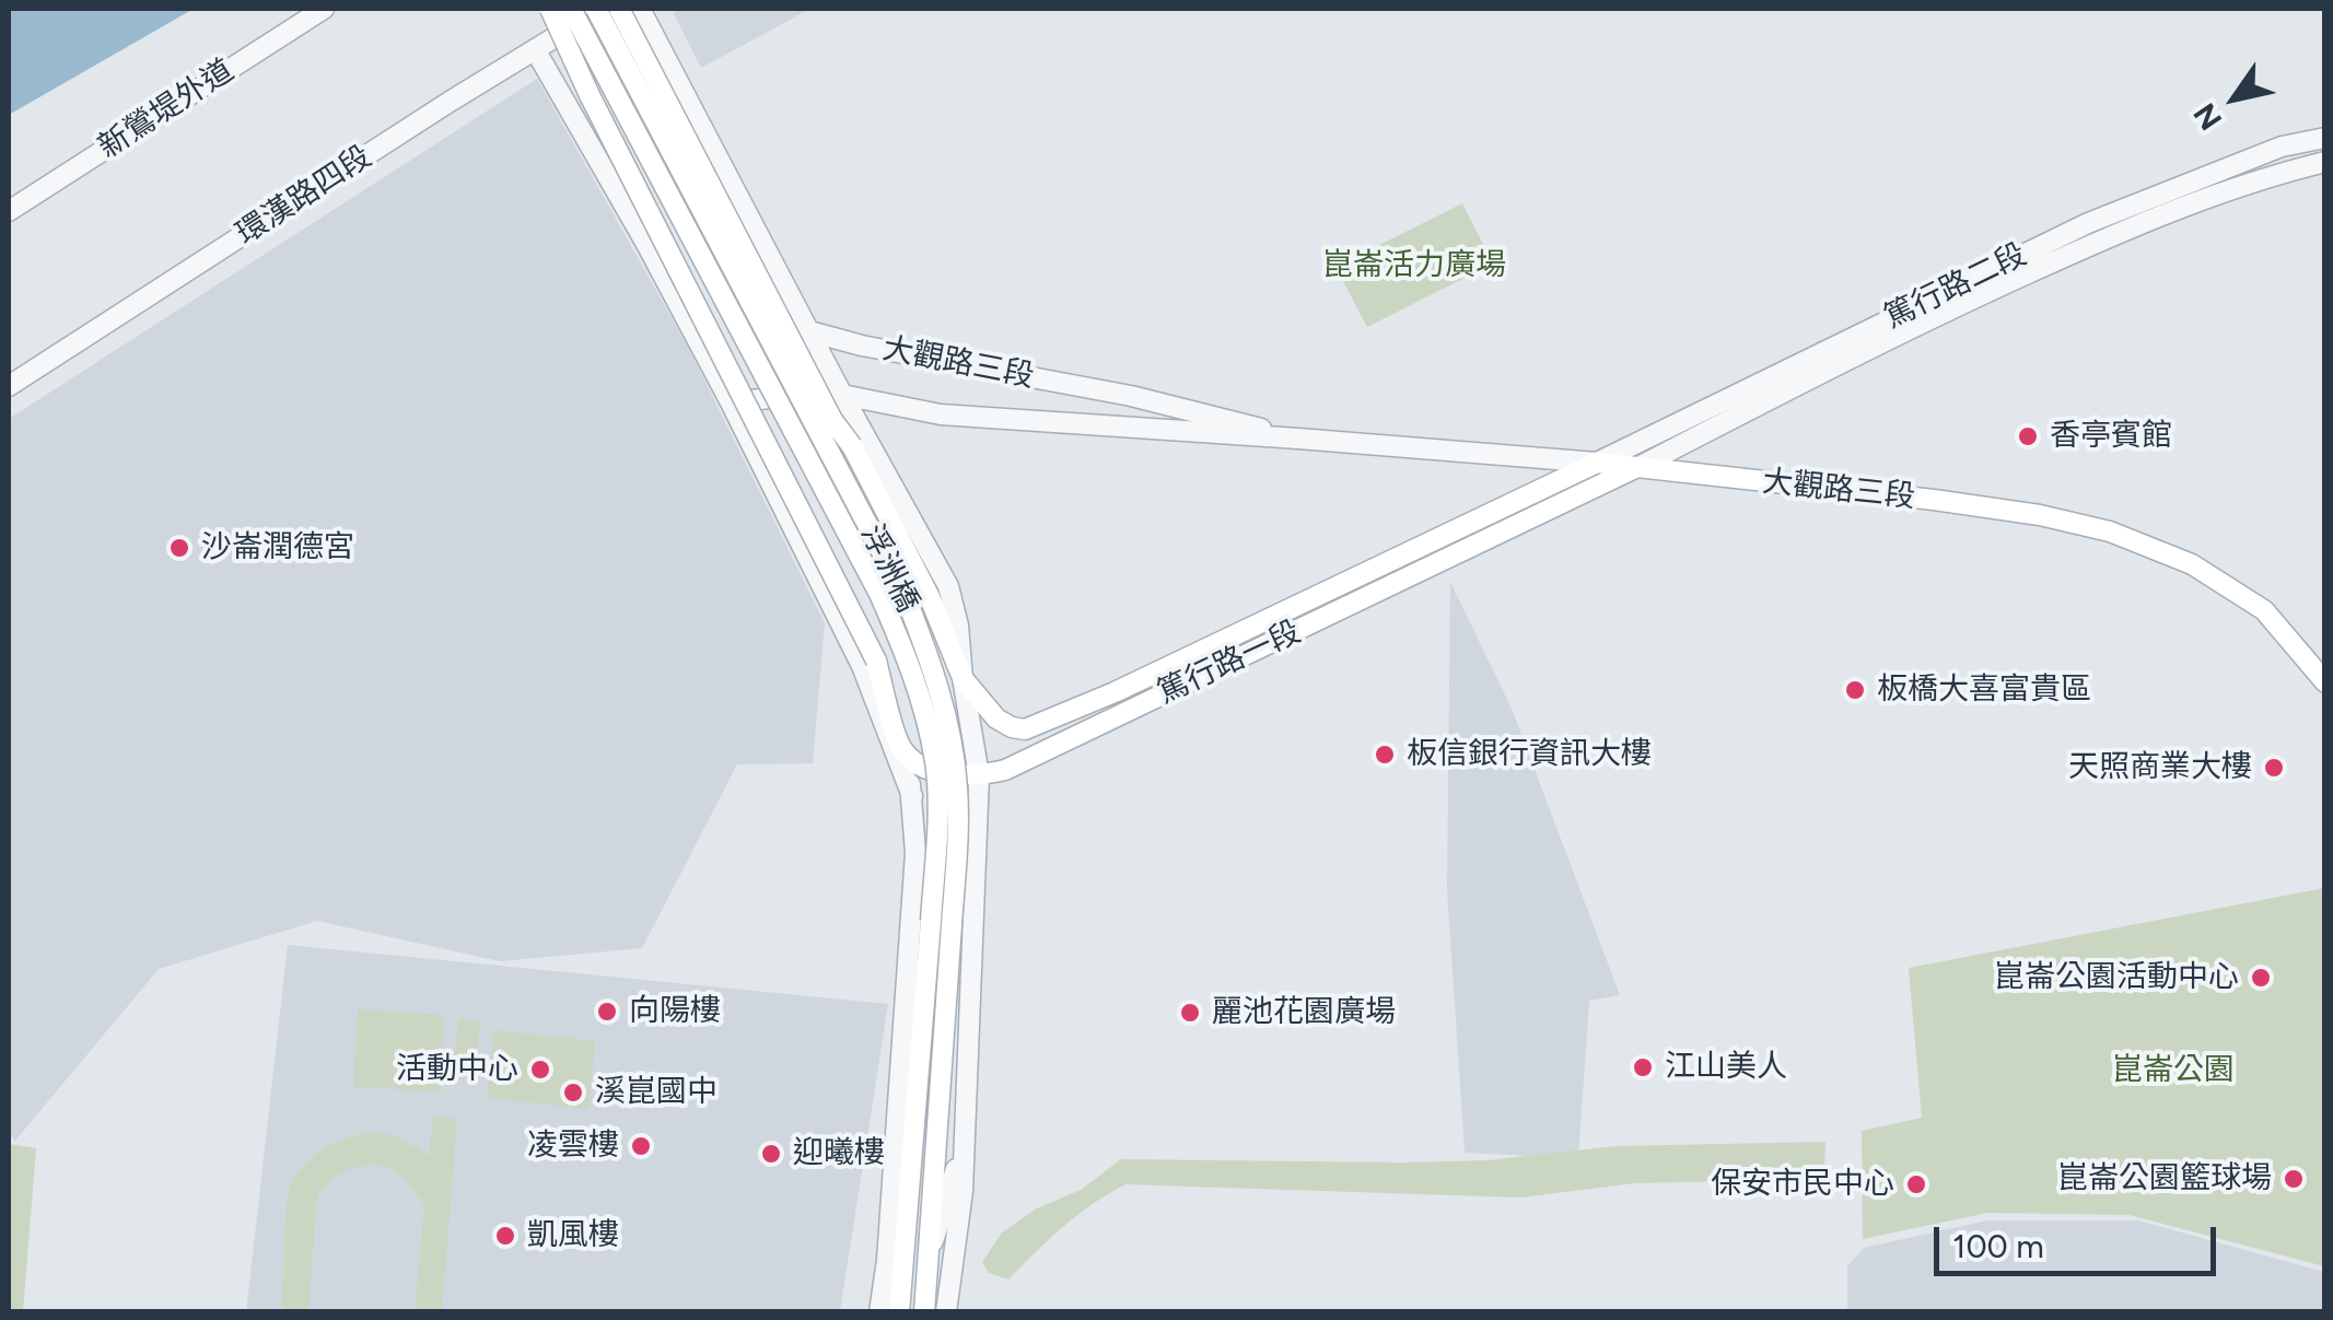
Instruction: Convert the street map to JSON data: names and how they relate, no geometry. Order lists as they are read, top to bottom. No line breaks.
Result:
{"streets":{"main road":["大觀路三段","浮洲橋","篤行路一段"],"street":["新鶯堤外道","環漢路四段","篤行路二段"]},"crossings":[["環漢路四段","浮洲橋"],["篤行路二段","大觀路三段"],["篤行路二段","篤行路一段"],["大觀路三段","篤行路一段"]],"parks":["崑崙活力廣場","崑崙公園"],"places":["香亭賓館","沙崙潤德宮","板橋大喜富貴區","板信銀行資訊大樓","天照商業大樓","崑崙公園活動中心","向陽樓","麗池花園廣場","江山美人","活動中心","溪崑國中","凌雲樓","迎曦樓","崑崙公園籃球場","保安市民中心","凱風樓"],"scale_bar":"100 m","north":"bottom left"}
